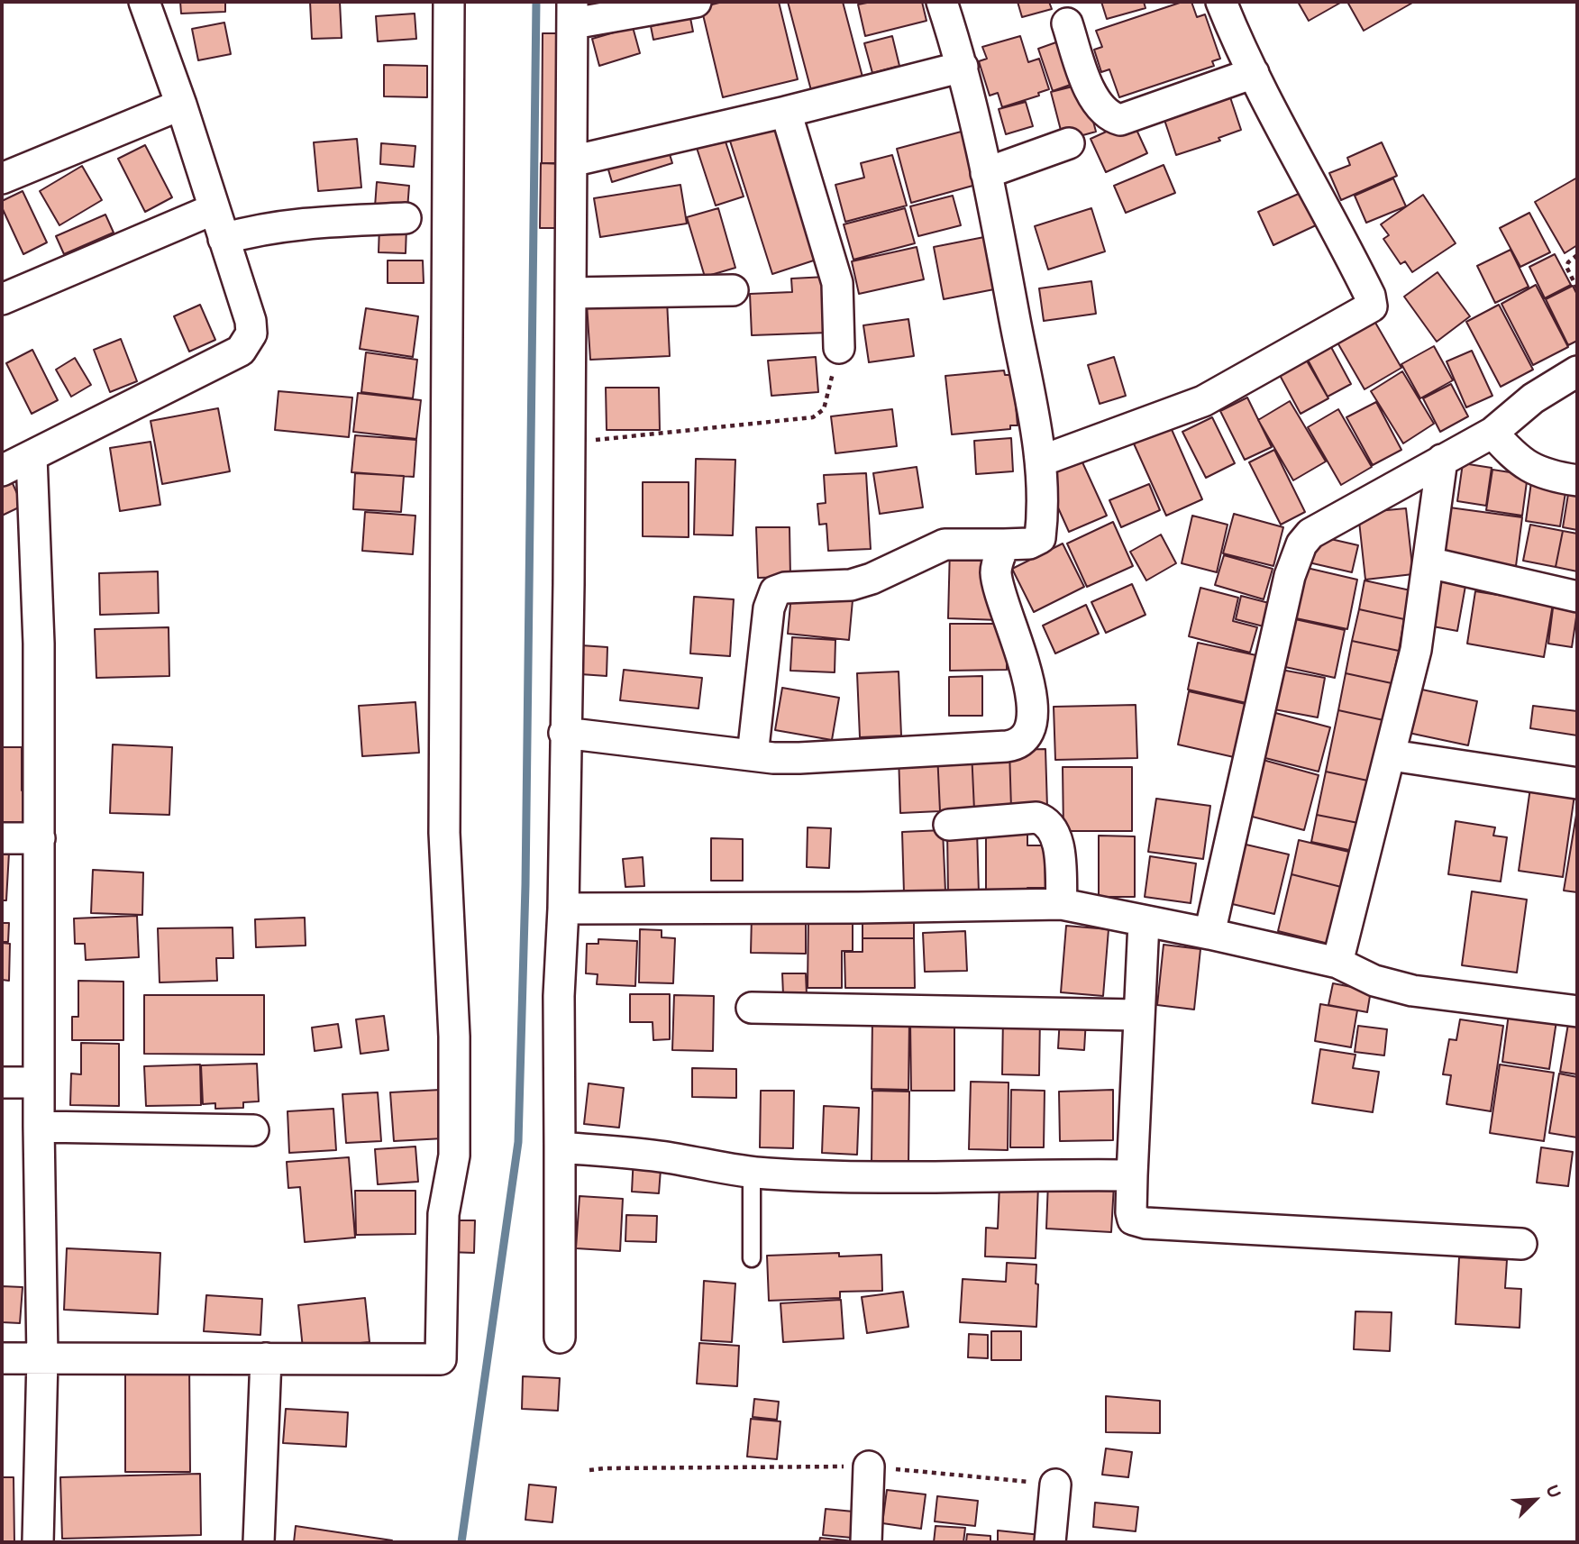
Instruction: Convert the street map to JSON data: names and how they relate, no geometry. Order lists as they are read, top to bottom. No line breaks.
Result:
{"north":"top right"}
